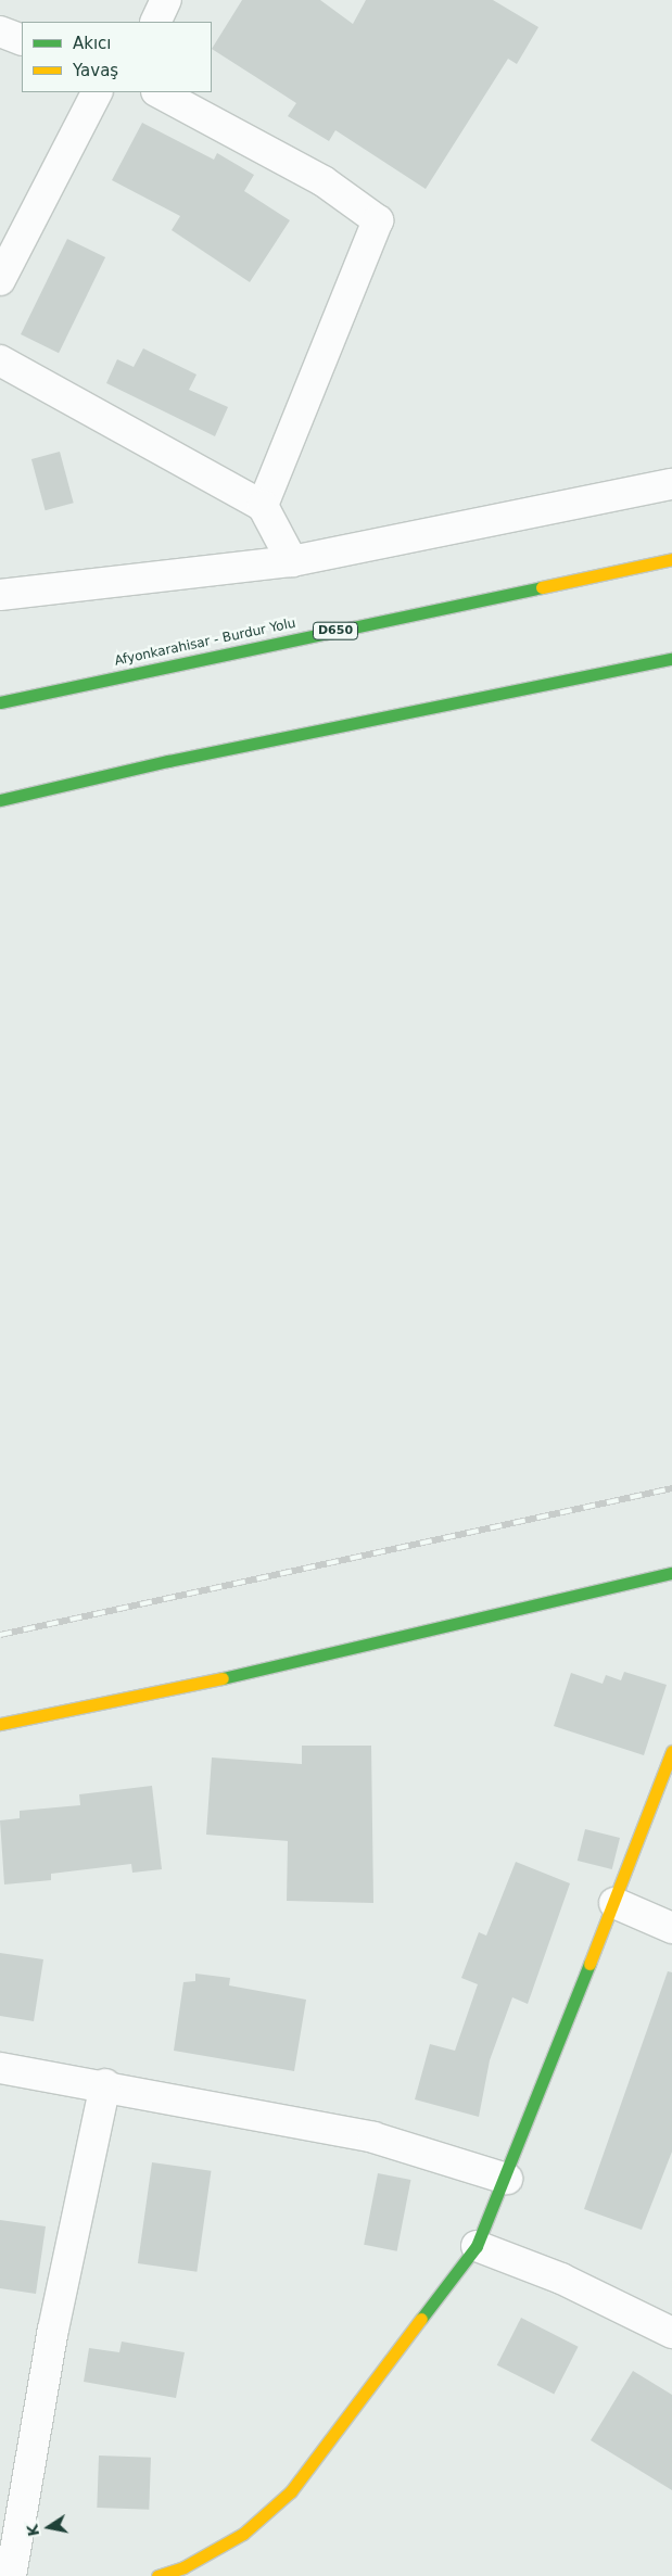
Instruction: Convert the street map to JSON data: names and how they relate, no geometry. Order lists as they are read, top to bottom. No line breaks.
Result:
{"streets":{"main road":["D650","Afyonkarahisar - Burdur Yolu"]},"legend":["Akıcı","Yavaş"],"north":"left"}
